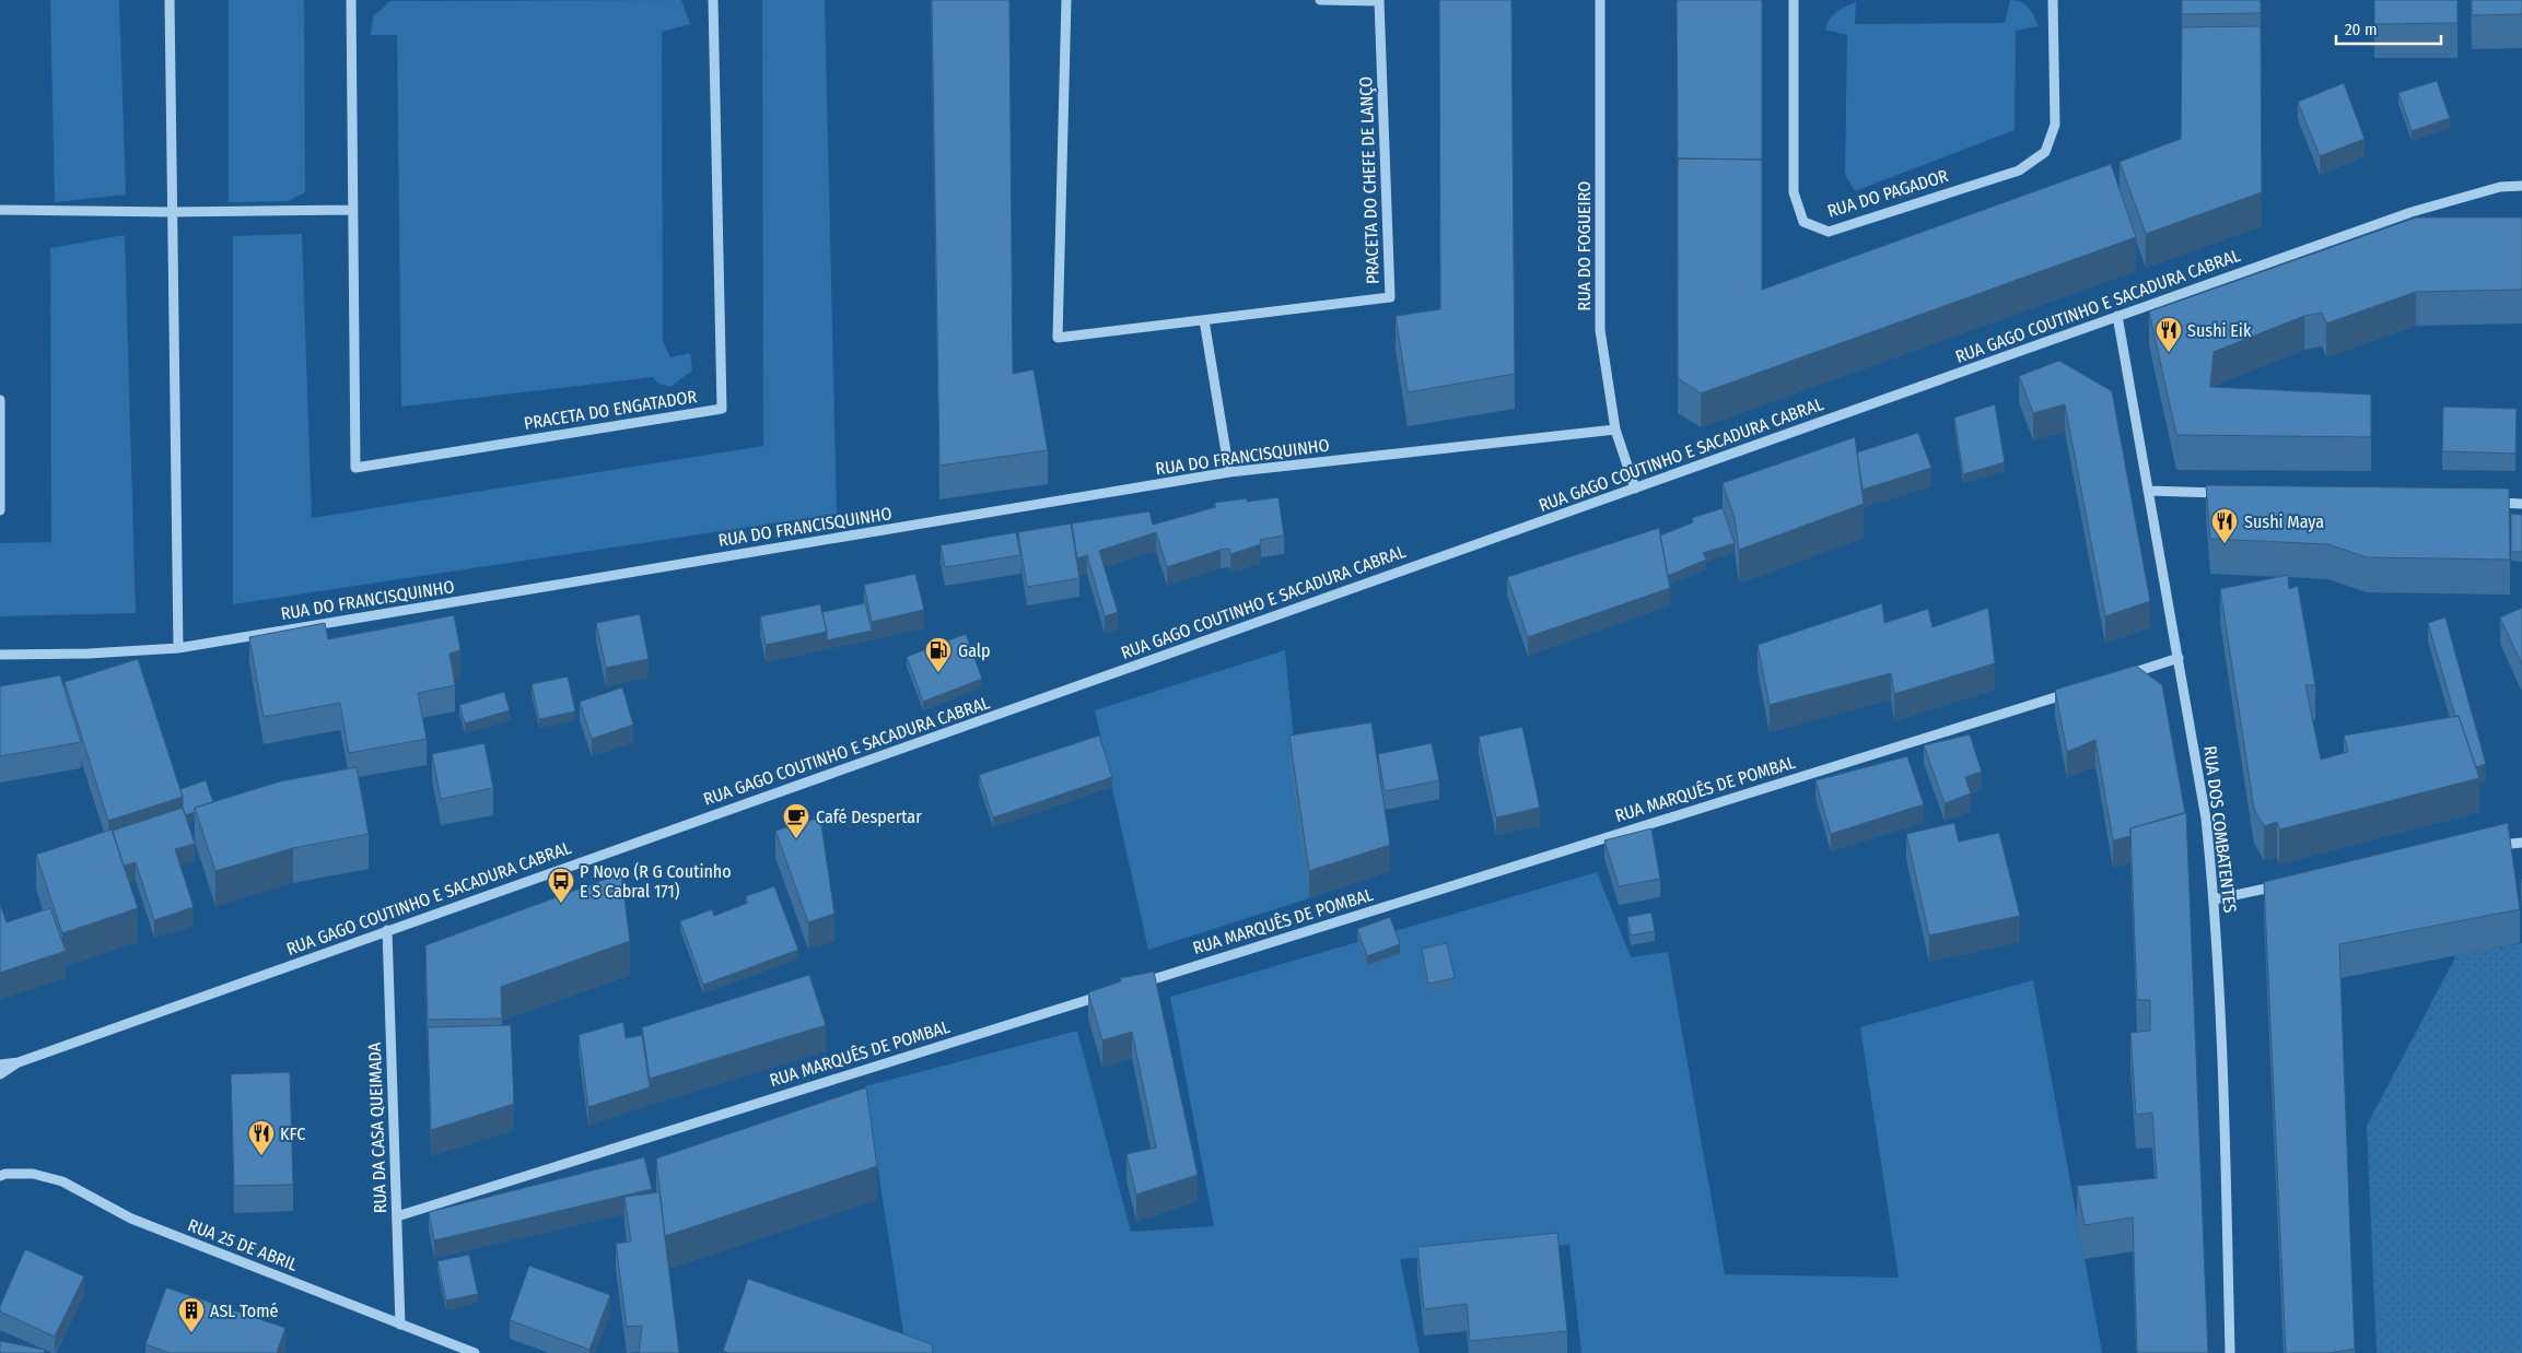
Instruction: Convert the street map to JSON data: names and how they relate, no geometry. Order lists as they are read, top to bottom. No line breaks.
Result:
{"streets":{"street":["PRACETA DO CHEFE DE LANÇO","RUA DO PAGADOR","RUA DO FOGUEIRO","RUA GAGO COUTINHO E SACADURA CABRAL","PRACETA DO ENGATADOR","RUA DO FRANCISQUINHO","RUA MARQUÊS DE POMBAL","RUA DOS COMBATENTES","RUA DA CASA QUEIMADA","RUA 25 DE ABRIL"]},"crossings":[["RUA DO FOGUEIRO","RUA GAGO COUTINHO E SACADURA CABRAL"],["RUA DO FOGUEIRO","RUA DO FRANCISQUINHO"],["RUA GAGO COUTINHO E SACADURA CABRAL","RUA DOS COMBATENTES"],["RUA GAGO COUTINHO E SACADURA CABRAL","RUA DA CASA QUEIMADA"],["RUA MARQUÊS DE POMBAL","RUA DA CASA QUEIMADA"],["RUA DA CASA QUEIMADA","RUA 25 DE ABRIL"]],"places":{"restaurant":["Sushi Eik","Sushi Maya","KFC"],"fuel station":["Galp"],"cafe":["Café Despertar"],"bus stop":["P Novo (R G Coutinho E S Cabral 171)"],"building":["ASL Tomé"]},"scale_bar":"20 m"}
